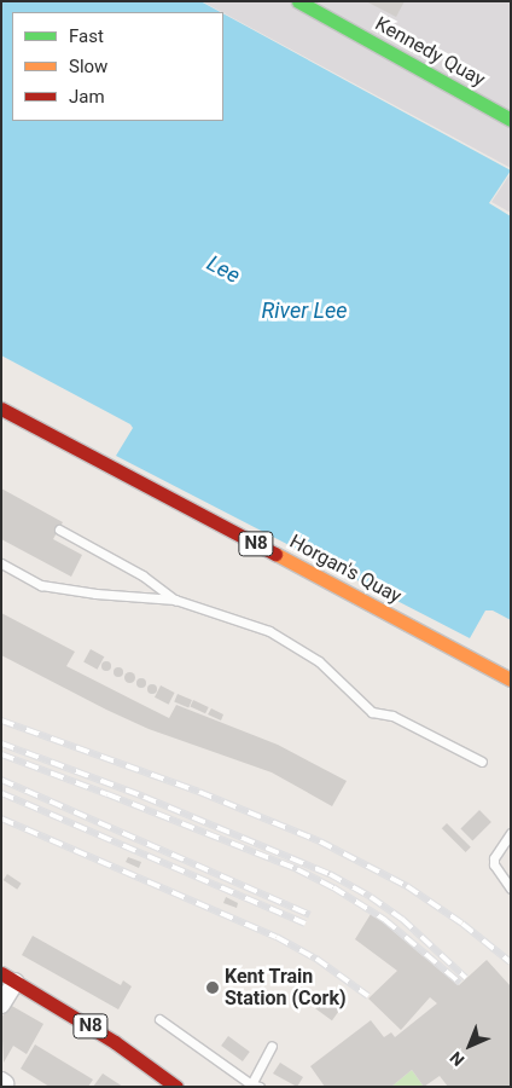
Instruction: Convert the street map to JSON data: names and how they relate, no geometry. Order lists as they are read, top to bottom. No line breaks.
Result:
{"streets":{"main road":["Kennedy Quay","N8","Horgan's Quay"]},"water":["Lee","River Lee"],"places":["Kent Train Station (Cork)"],"legend":["Fast","Slow","Jam"],"north":"bottom left"}
